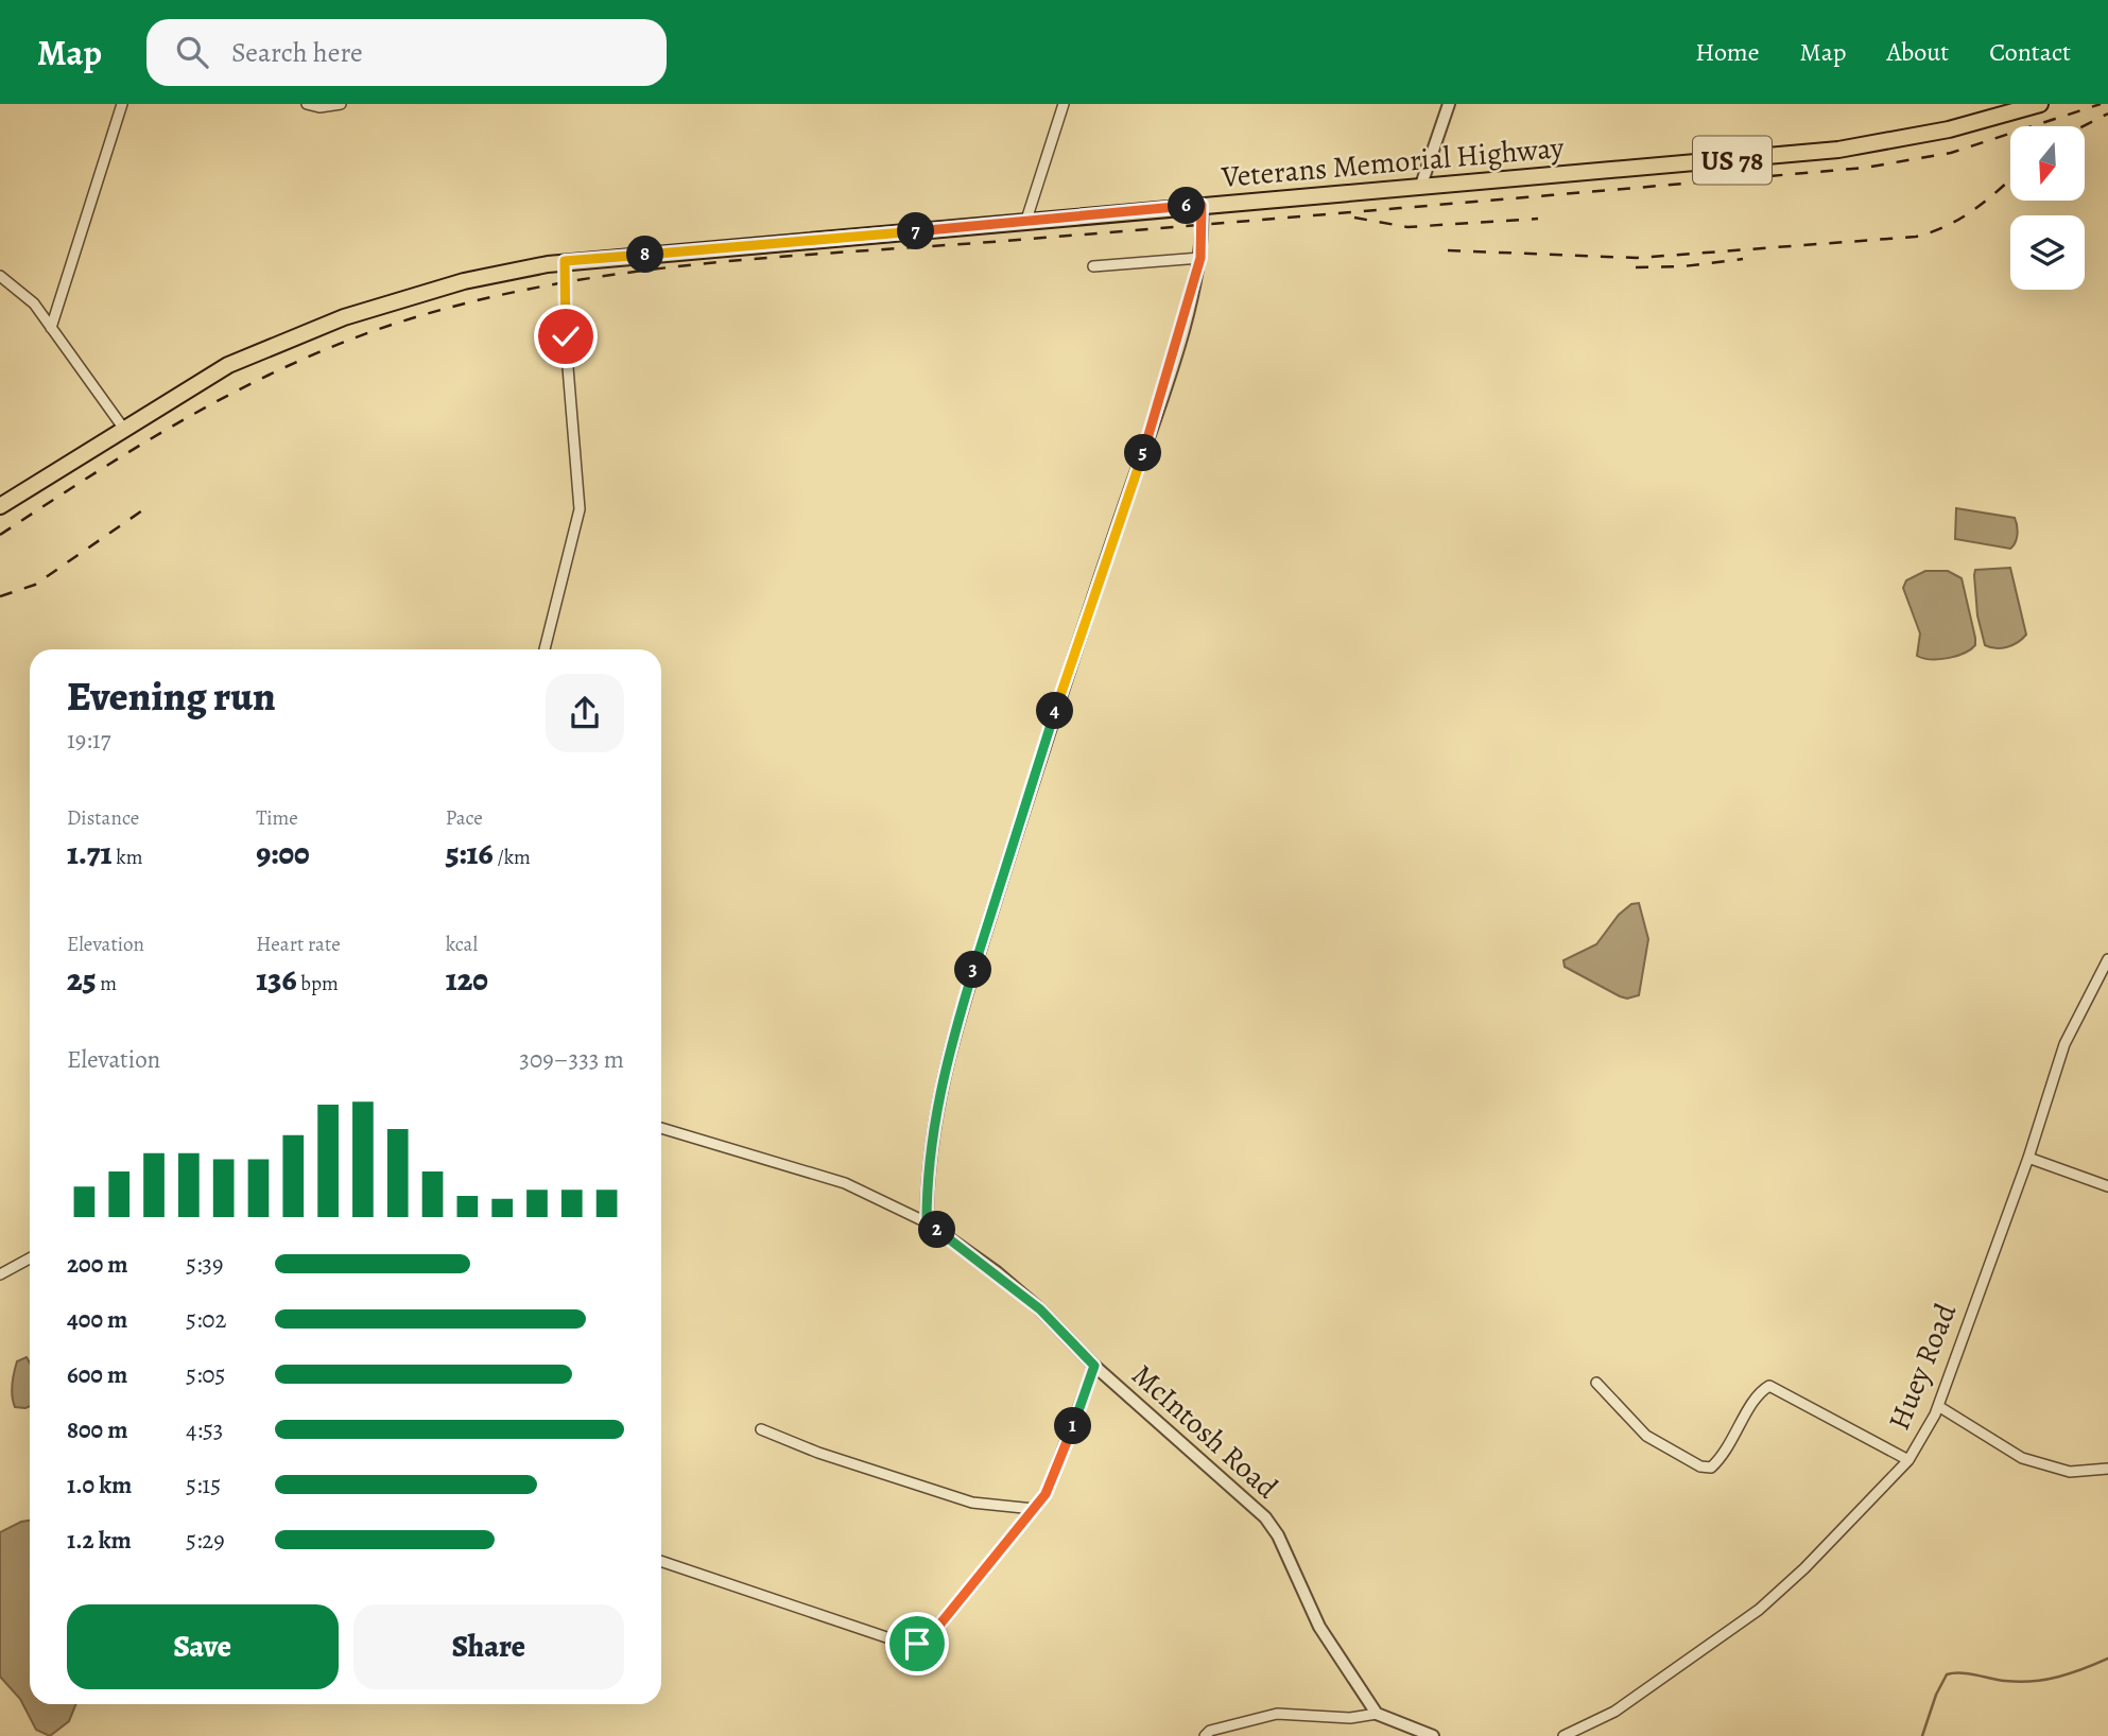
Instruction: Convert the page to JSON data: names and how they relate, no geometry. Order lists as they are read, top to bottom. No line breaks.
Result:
{"streets":{"main road":["US 78","Veterans Memorial Highway"],"street":["Huey Road","McIntosh Road"]},"north":"bottom","page":{"header":"Map","search":"Search here","nav":["Home","Map","About","Contact"],"pins":["6","7","8","5","4","3","2","1"],"heading":["Evening run","19:17"],"stats":[["Distance","1.71 km"],["Time","9:00"],["Pace","5:16 /km"],["Elevation","25 m"],["Heart rate","136 bpm"],["kcal","120"]],"chart":["Elevation","309–333 m"],"list":[{"name":"200 m","note":"5:39"},{"name":"400 m","note":"5:02"},{"name":"600 m","note":"5:05"},{"name":"800 m","note":"4:53"},{"name":"1.0 km","note":"5:15"},{"name":"1.2 km","note":"5:29"}],"buttons":["Save","Share"]}}
